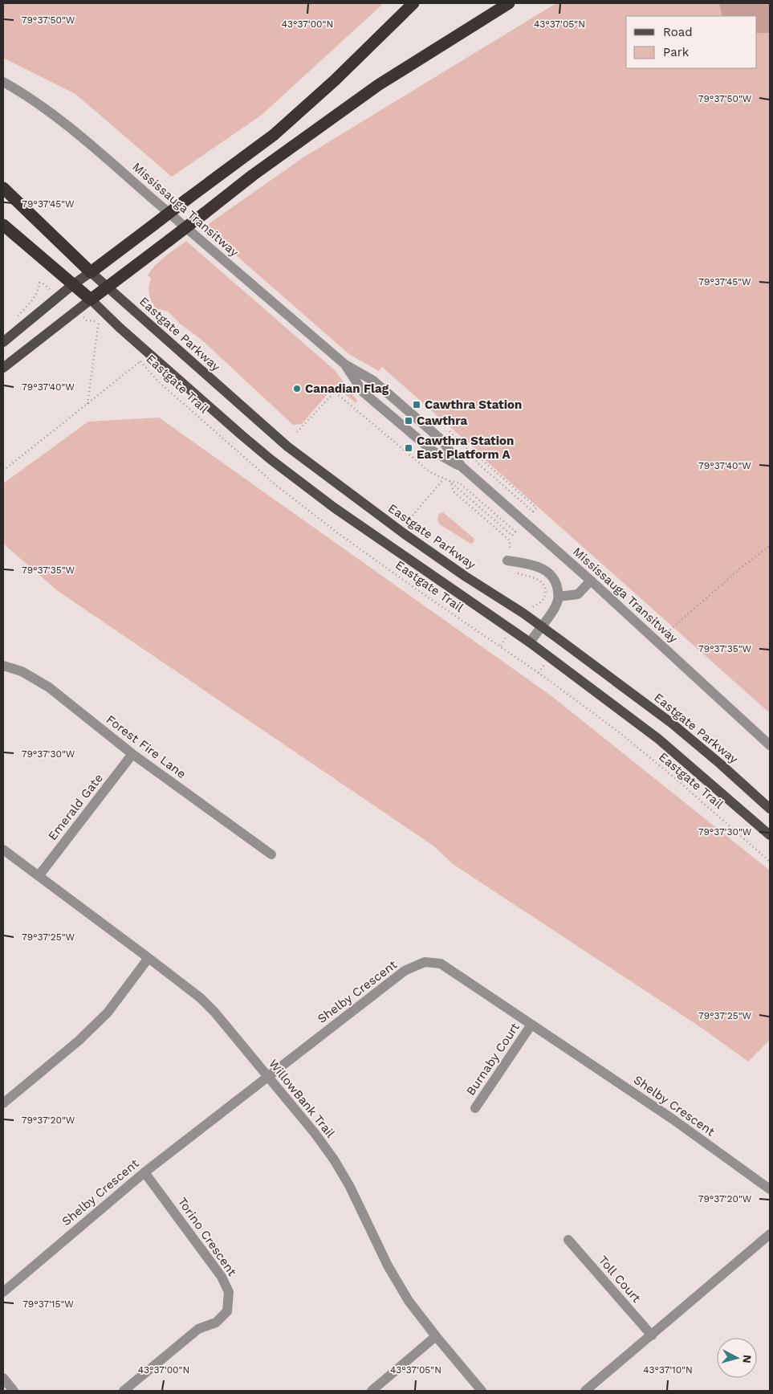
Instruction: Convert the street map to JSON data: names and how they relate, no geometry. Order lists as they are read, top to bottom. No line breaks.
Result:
{"streets":{"main road":["Eastgate Parkway"],"street":["Mississauga Transitway","Forest Fire Lane","Emerald Gate","Shelby Crescent","Burnaby Court","WillowBank Trail","Torino Crescent","Toll Court"],"path":["Eastgate Trail"]},"crossings":[["Forest Fire Lane","Emerald Gate"],["Emerald Gate","WillowBank Trail"],["Shelby Crescent","Burnaby Court"],["Shelby Crescent","WillowBank Trail"],["Shelby Crescent","Torino Crescent"]],"places":{"other":["Canadian Flag"],"transit":["Cawthra Station","Cawthra","Cawthra Station East Platform A"]},"legend":["Road","Park"],"north":"right","coordinates":["79°37'50\"W","43°37'00\"N","43°37'05\"N","79°37'45\"W","79°37'40\"W","79°37'35\"W","79°37'30\"W","79°37'25\"W","79°37'20\"W","79°37'15\"W","43°37'10\"N"]}
